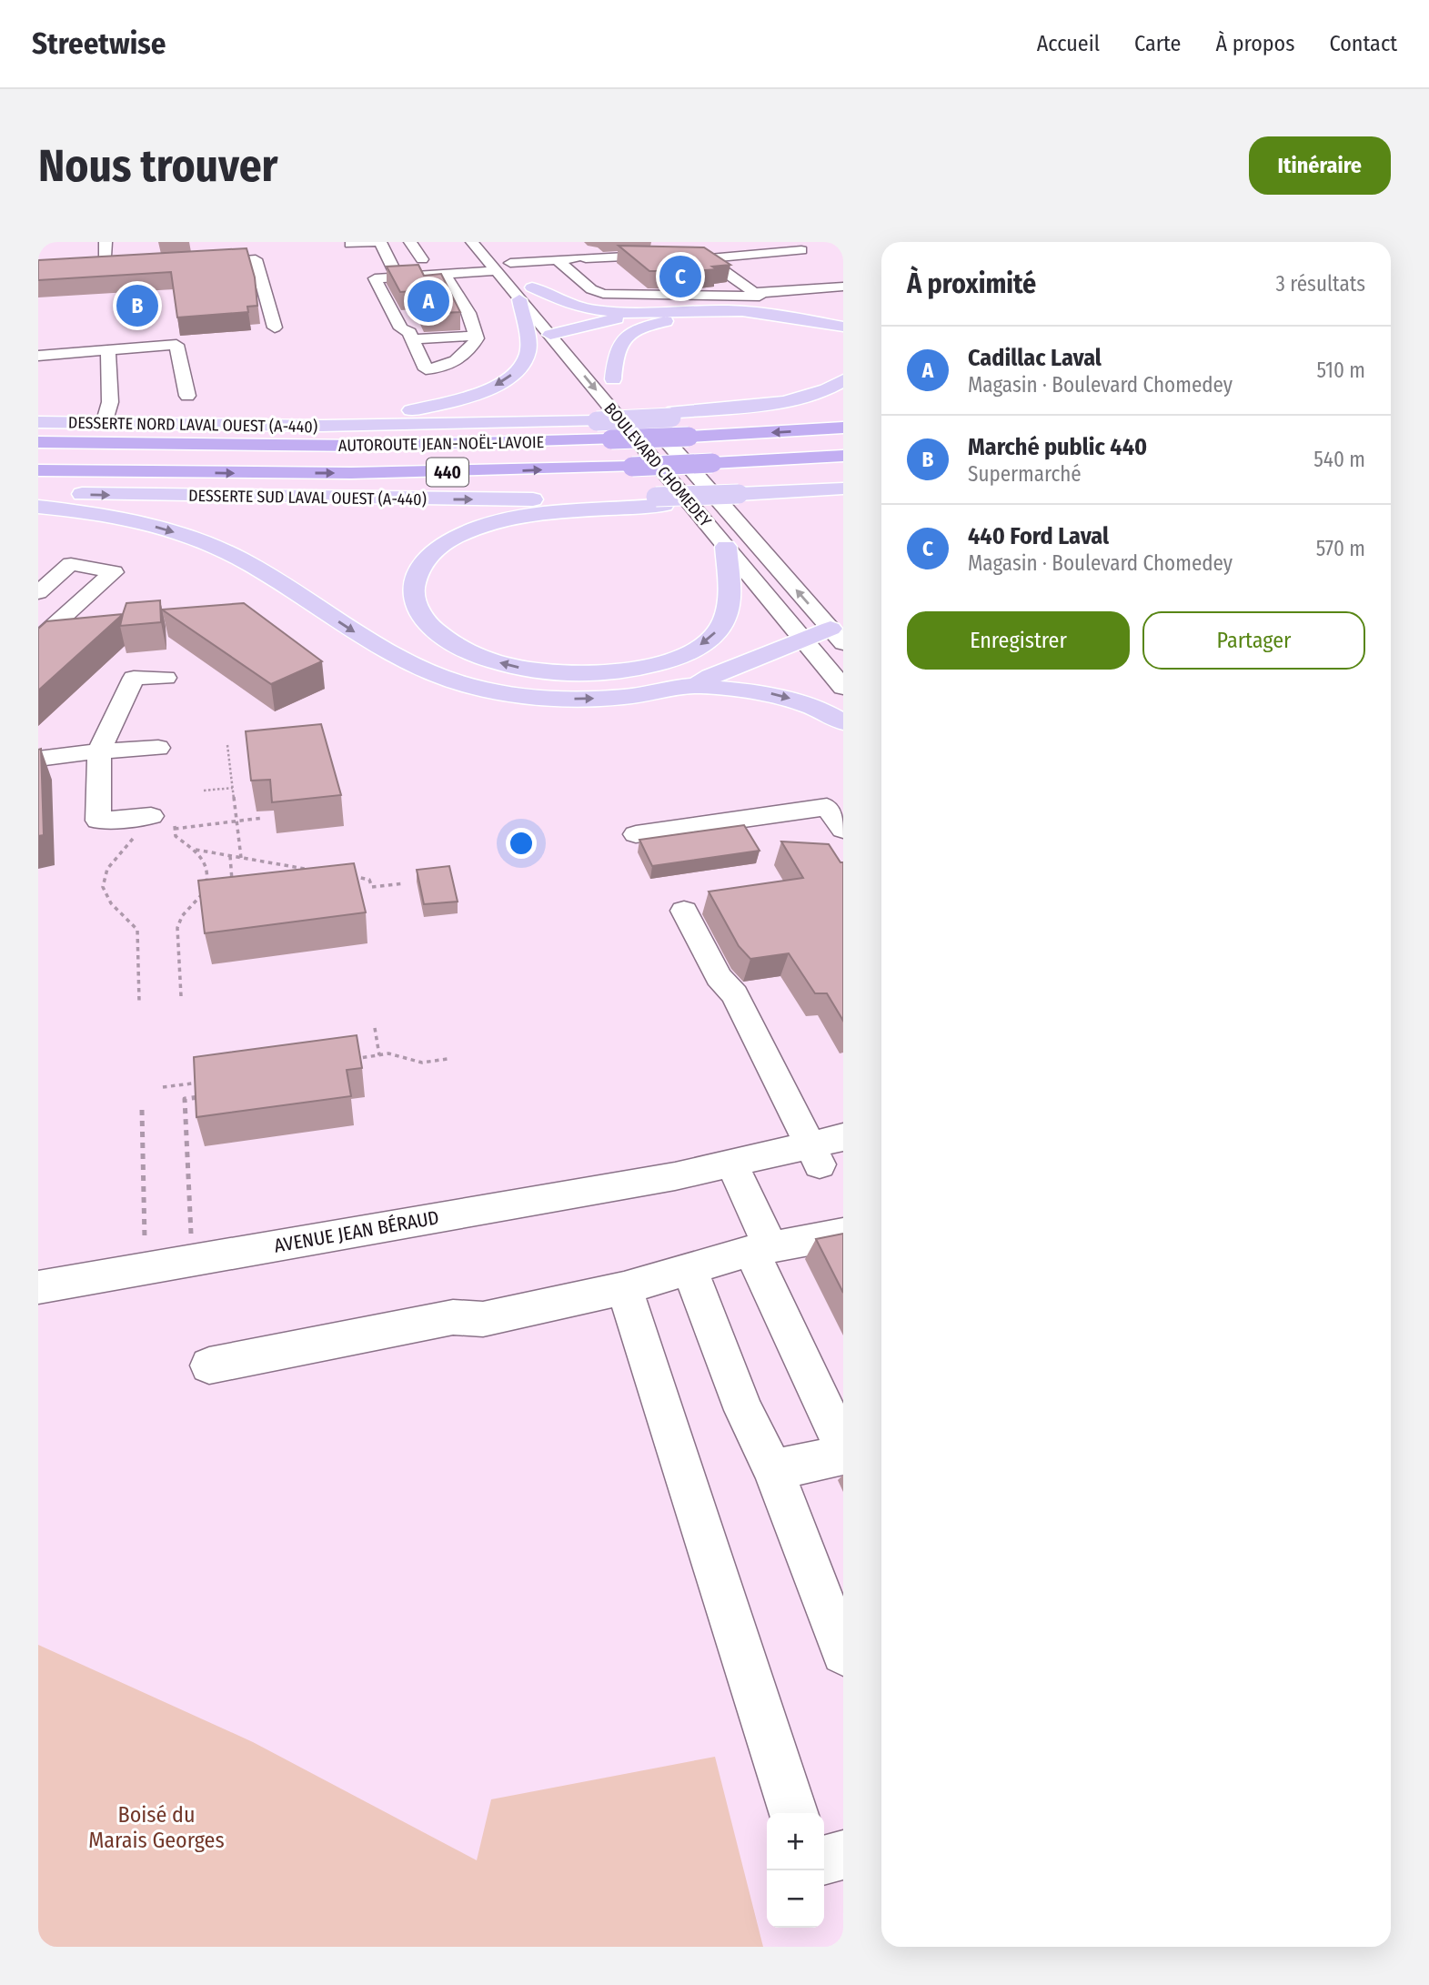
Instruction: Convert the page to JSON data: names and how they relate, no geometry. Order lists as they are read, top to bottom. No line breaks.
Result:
{"streets":{"highway":["AUTOROUTE JEAN-NOËL-LAVOIE","440"],"main road":["DESSERTE NORD LAVAL OUEST (A-440)","DESSERTE SUD LAVAL OUEST (A-440)"],"street":["BOULEVARD CHOMEDEY","AVENUE JEAN BÉRAUD"]},"parks":["Boisé du Marais Georges"],"page":{"header":"Streetwise","nav":["Accueil","Carte","À propos","Contact"],"buttons":["Itinéraire",["Enregistrer","Partager"]],"title":"Nous trouver","heading":["À proximité","3 résultats"],"pins":["C","A","B"],"list":[{"mark":"A","name":"Cadillac Laval","note":"Magasin · Boulevard Chomedey","value":"510 m"},{"mark":"B","name":"Marché public 440","note":"Supermarché","value":"540 m"},{"mark":"C","name":"440 Ford Laval","note":"Magasin · Boulevard Chomedey","value":"570 m"}],"map_buttons":["+","−"]}}
